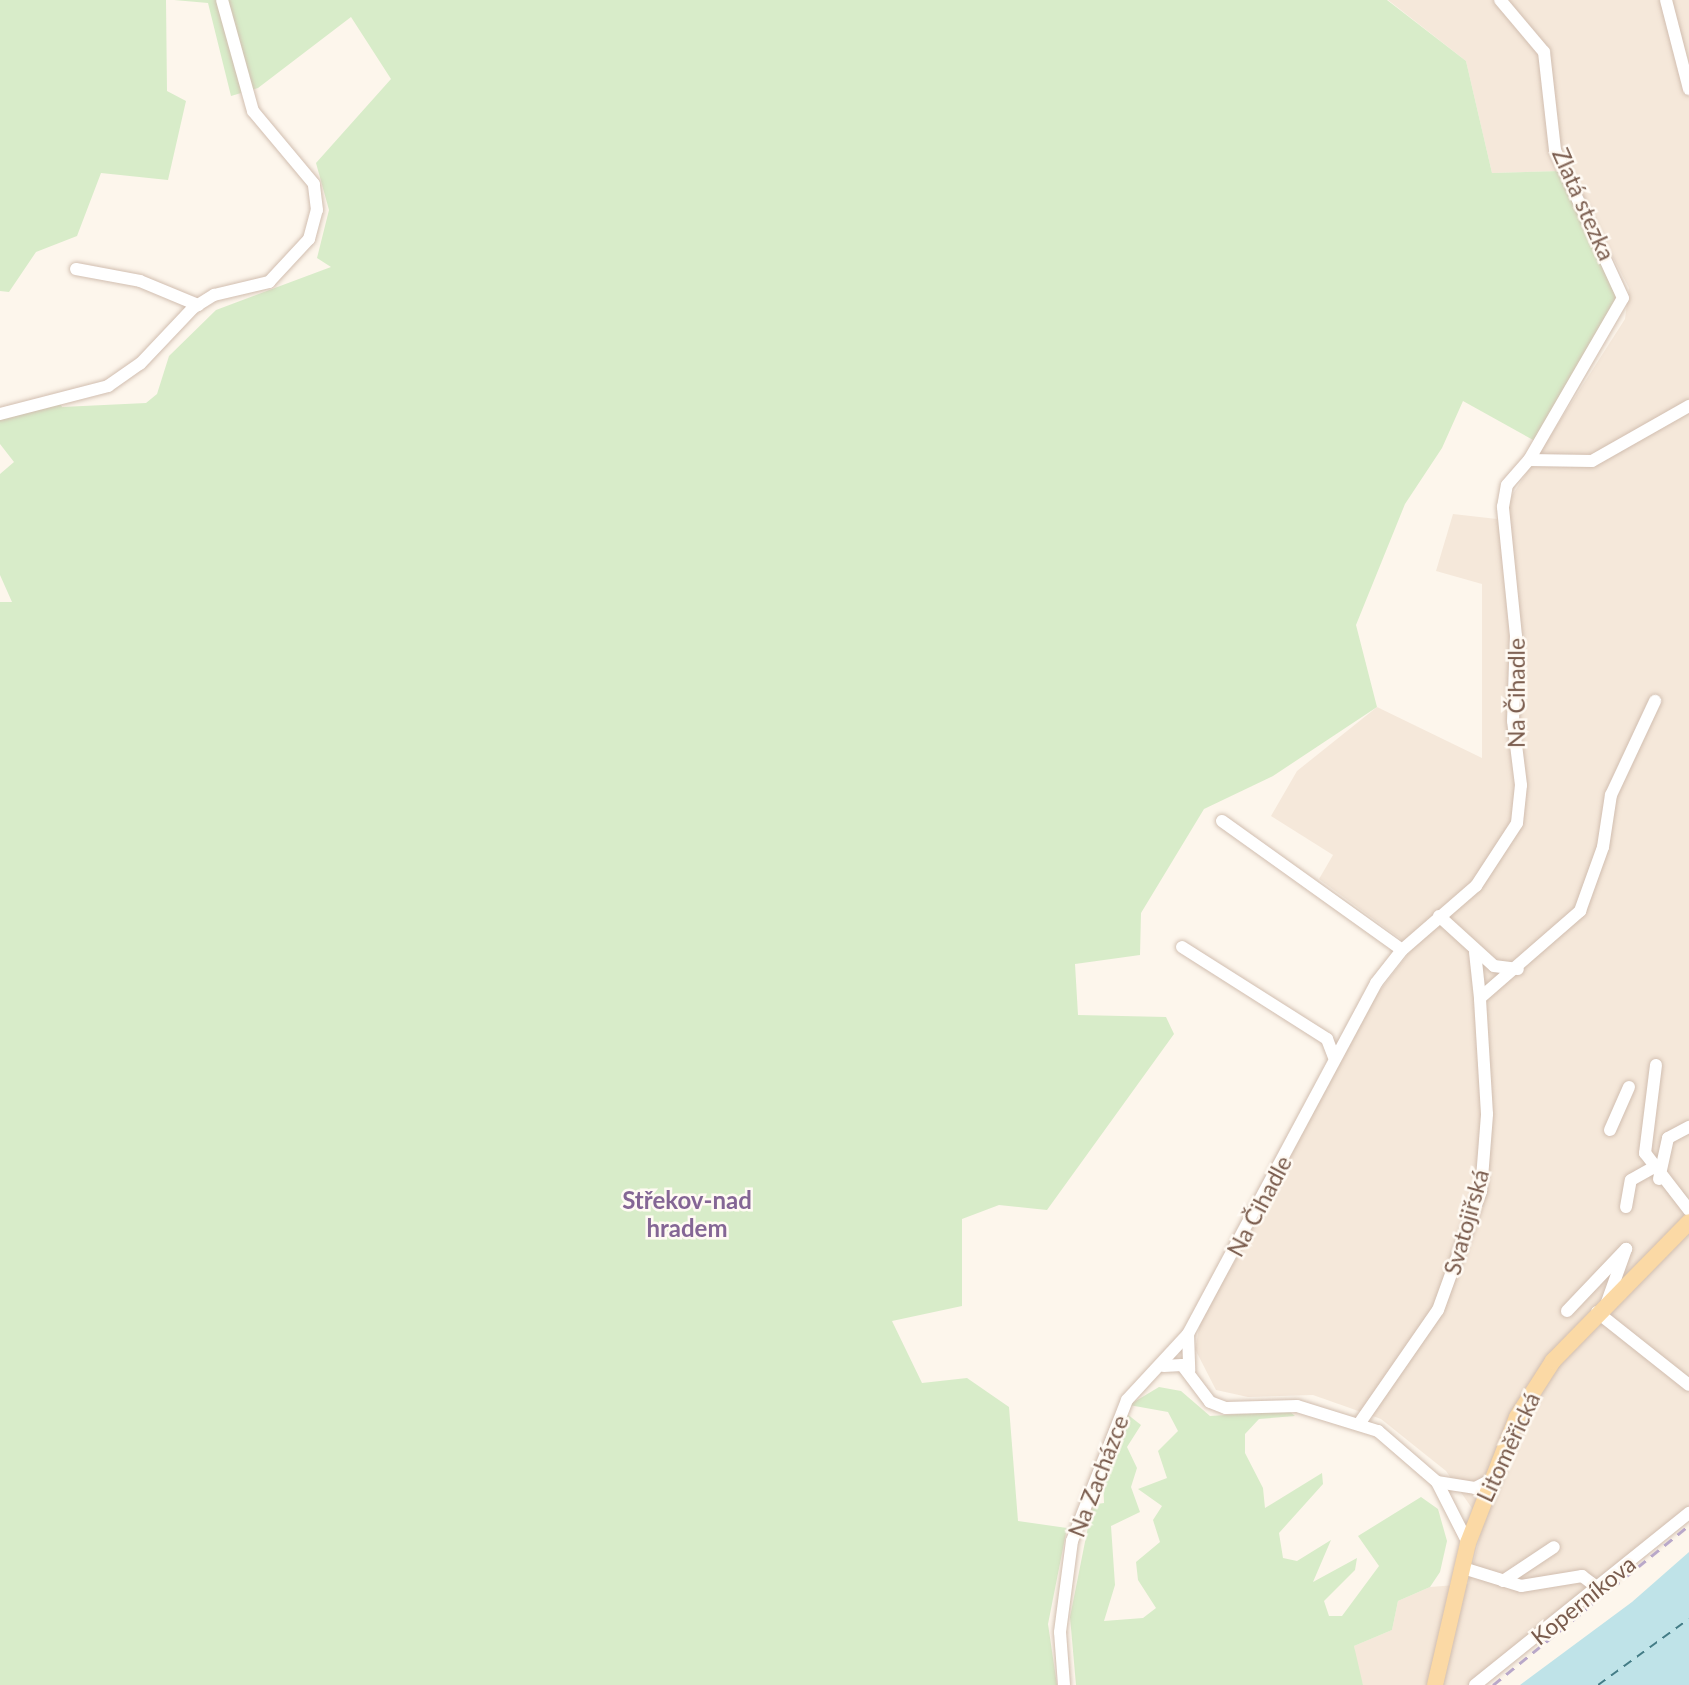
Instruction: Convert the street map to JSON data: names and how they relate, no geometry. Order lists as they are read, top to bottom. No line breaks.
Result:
{"streets":{"main road":["Litoměřická"],"street":["Zlatá stezka","Na Čihadle","Svatojiřská","Na Zacházce","Koperníkova"]},"crossings":[["Zlatá stezka","Na Čihadle"],["Na Čihadle","Na Zacházce"]],"districts":["Střekov-nad hradem"]}
